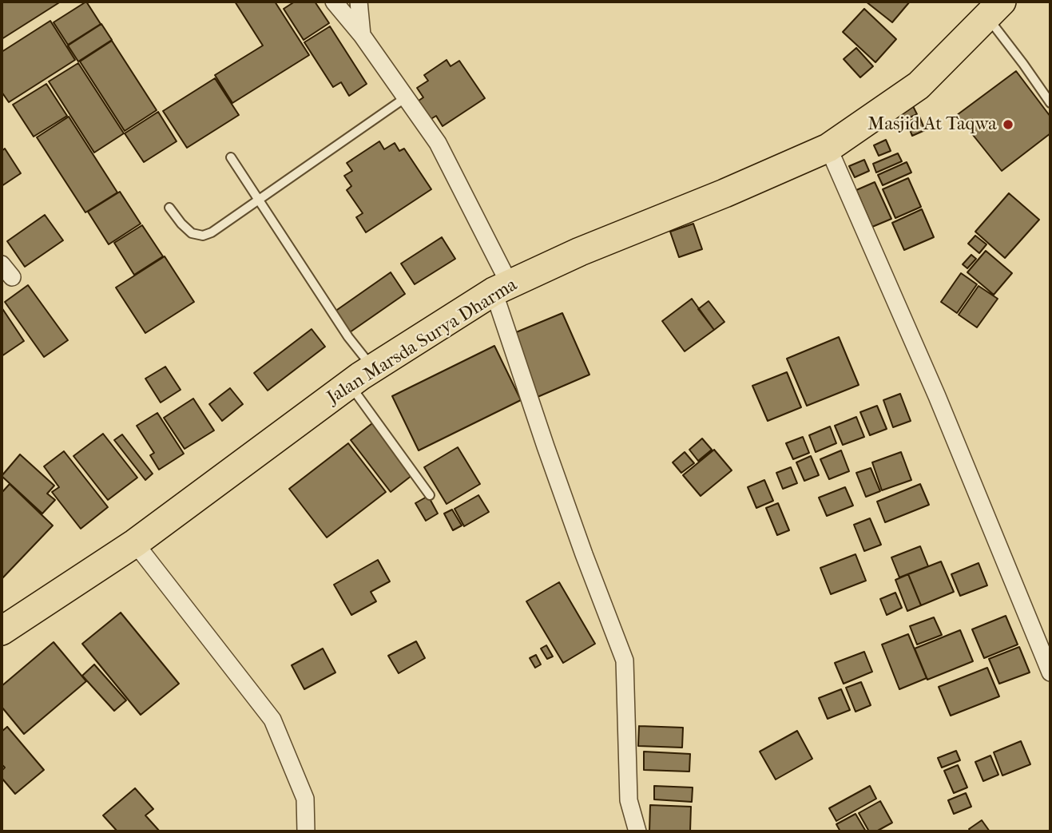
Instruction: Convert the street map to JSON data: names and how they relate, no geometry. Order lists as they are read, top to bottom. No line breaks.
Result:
{"streets":{"highway":["Jalan Marsda Surya Dharma"]},"places":["Masjid At Taqwa"]}
